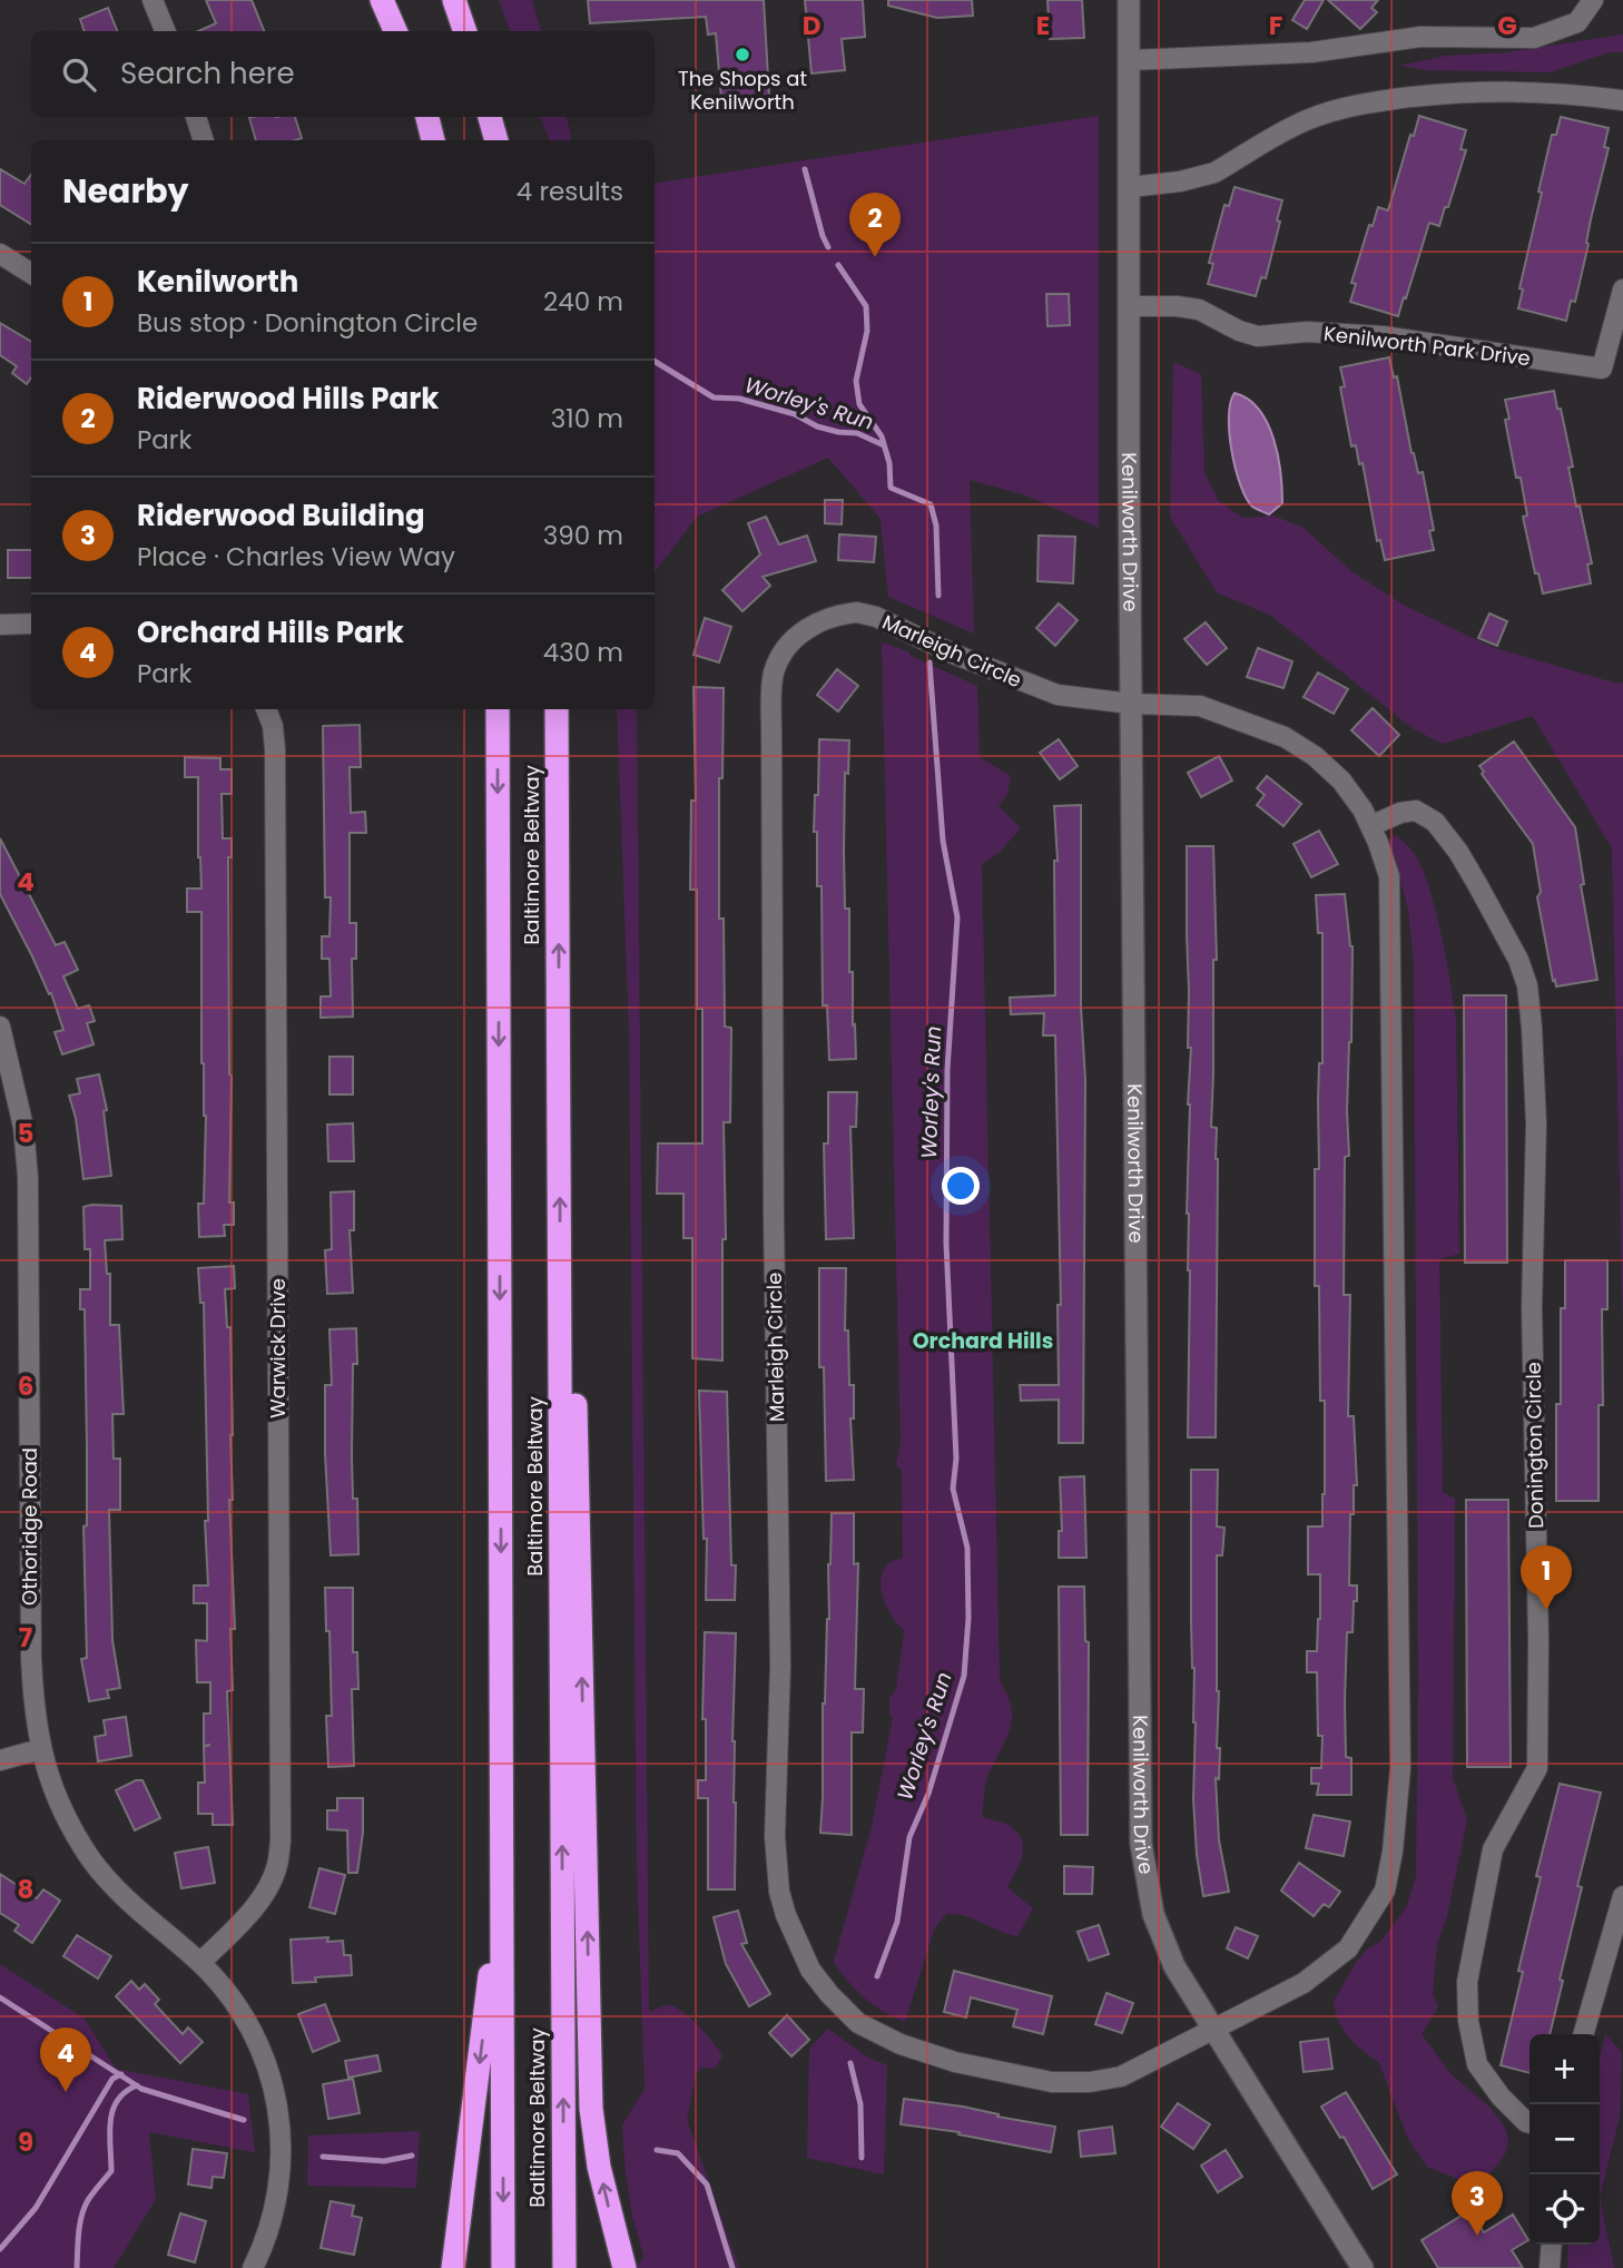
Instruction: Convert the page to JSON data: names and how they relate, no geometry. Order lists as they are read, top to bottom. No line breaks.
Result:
{"streets":{"highway":["Baltimore Beltway"],"street":["Kenilworth Park Drive","Kenilworth Drive","Marleigh Circle","Warwick Drive","Donington Circle","Othoridge Road"]},"crossings":[["Kenilworth Park Drive","Kenilworth Drive"],["Kenilworth Drive","Marleigh Circle"],["Warwick Drive","Othoridge Road"]],"districts":["Orchard Hills"],"water":["Worley's Run"],"places":["The Shops at Kenilworth"],"page":{"search":"Search here","heading":["Nearby","4 results"],"pins":["2","1","4","3"],"list":[{"mark":"1","name":"Kenilworth","note":"Bus stop · Donington Circle","value":"240 m"},{"mark":"2","name":"Riderwood Hills Park","note":"Park","value":"310 m"},{"mark":"3","name":"Riderwood Building","note":"Place · Charles View Way","value":"390 m"},{"mark":"4","name":"Orchard Hills Park","note":"Park","value":"430 m"}],"map_buttons":["+","−"]},"grid":{"columns":["D","E","F","G"],"rows":["4","5","6","7","8","9"]}}
